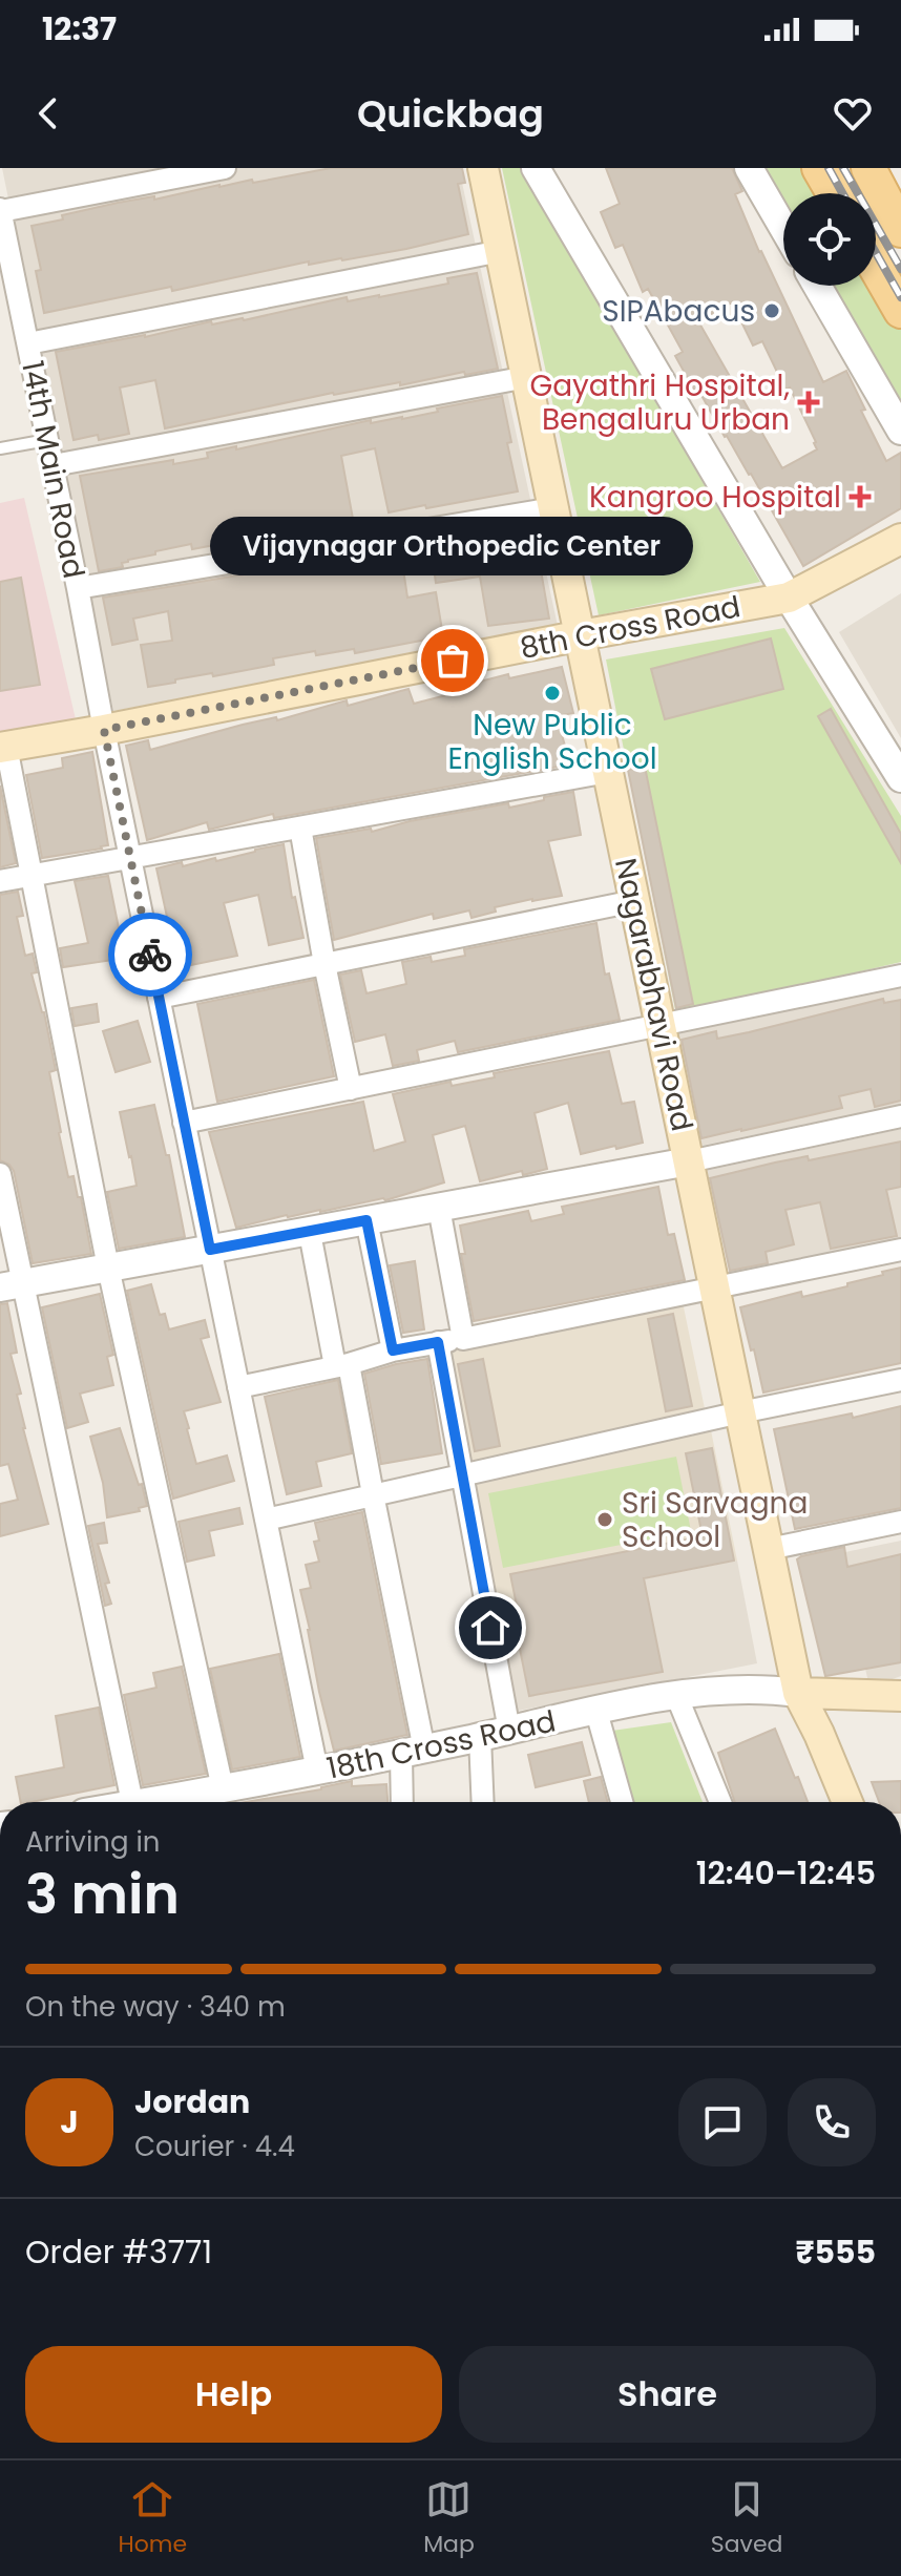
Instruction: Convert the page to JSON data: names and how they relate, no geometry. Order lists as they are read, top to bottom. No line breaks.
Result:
{"streets":{"main road":["8th Cross Road","Nagarabhavi Road"],"street":["14th Main Road","18th Cross Road"]},"crossings":[["14th Main Road","8th Cross Road"],["14th Main Road","18th Cross Road"],["8th Cross Road","Nagarabhavi Road"],["Nagarabhavi Road","18th Cross Road"]],"places":{"other":["SIPAbacus","Vijaynagar Orthopedic Center","New Public English School","Sri Sarvagna School"],"health":["Gayathri Hospital, Bengaluru Urban","Kangroo Hospital"]},"page":{"status":"12:37","header":"Quickbag","bubble":"Vijaynagar Orthopedic Center","heading":["3 min","Arriving in","12:40–12:45"],"panel":["Jordan","Courier · 4.4","Order #3771","₹555"],"bar":"On the way · 340 m","round":"J","buttons":["Help","Share"],"tabs":["Home","Map","Saved"]}}
